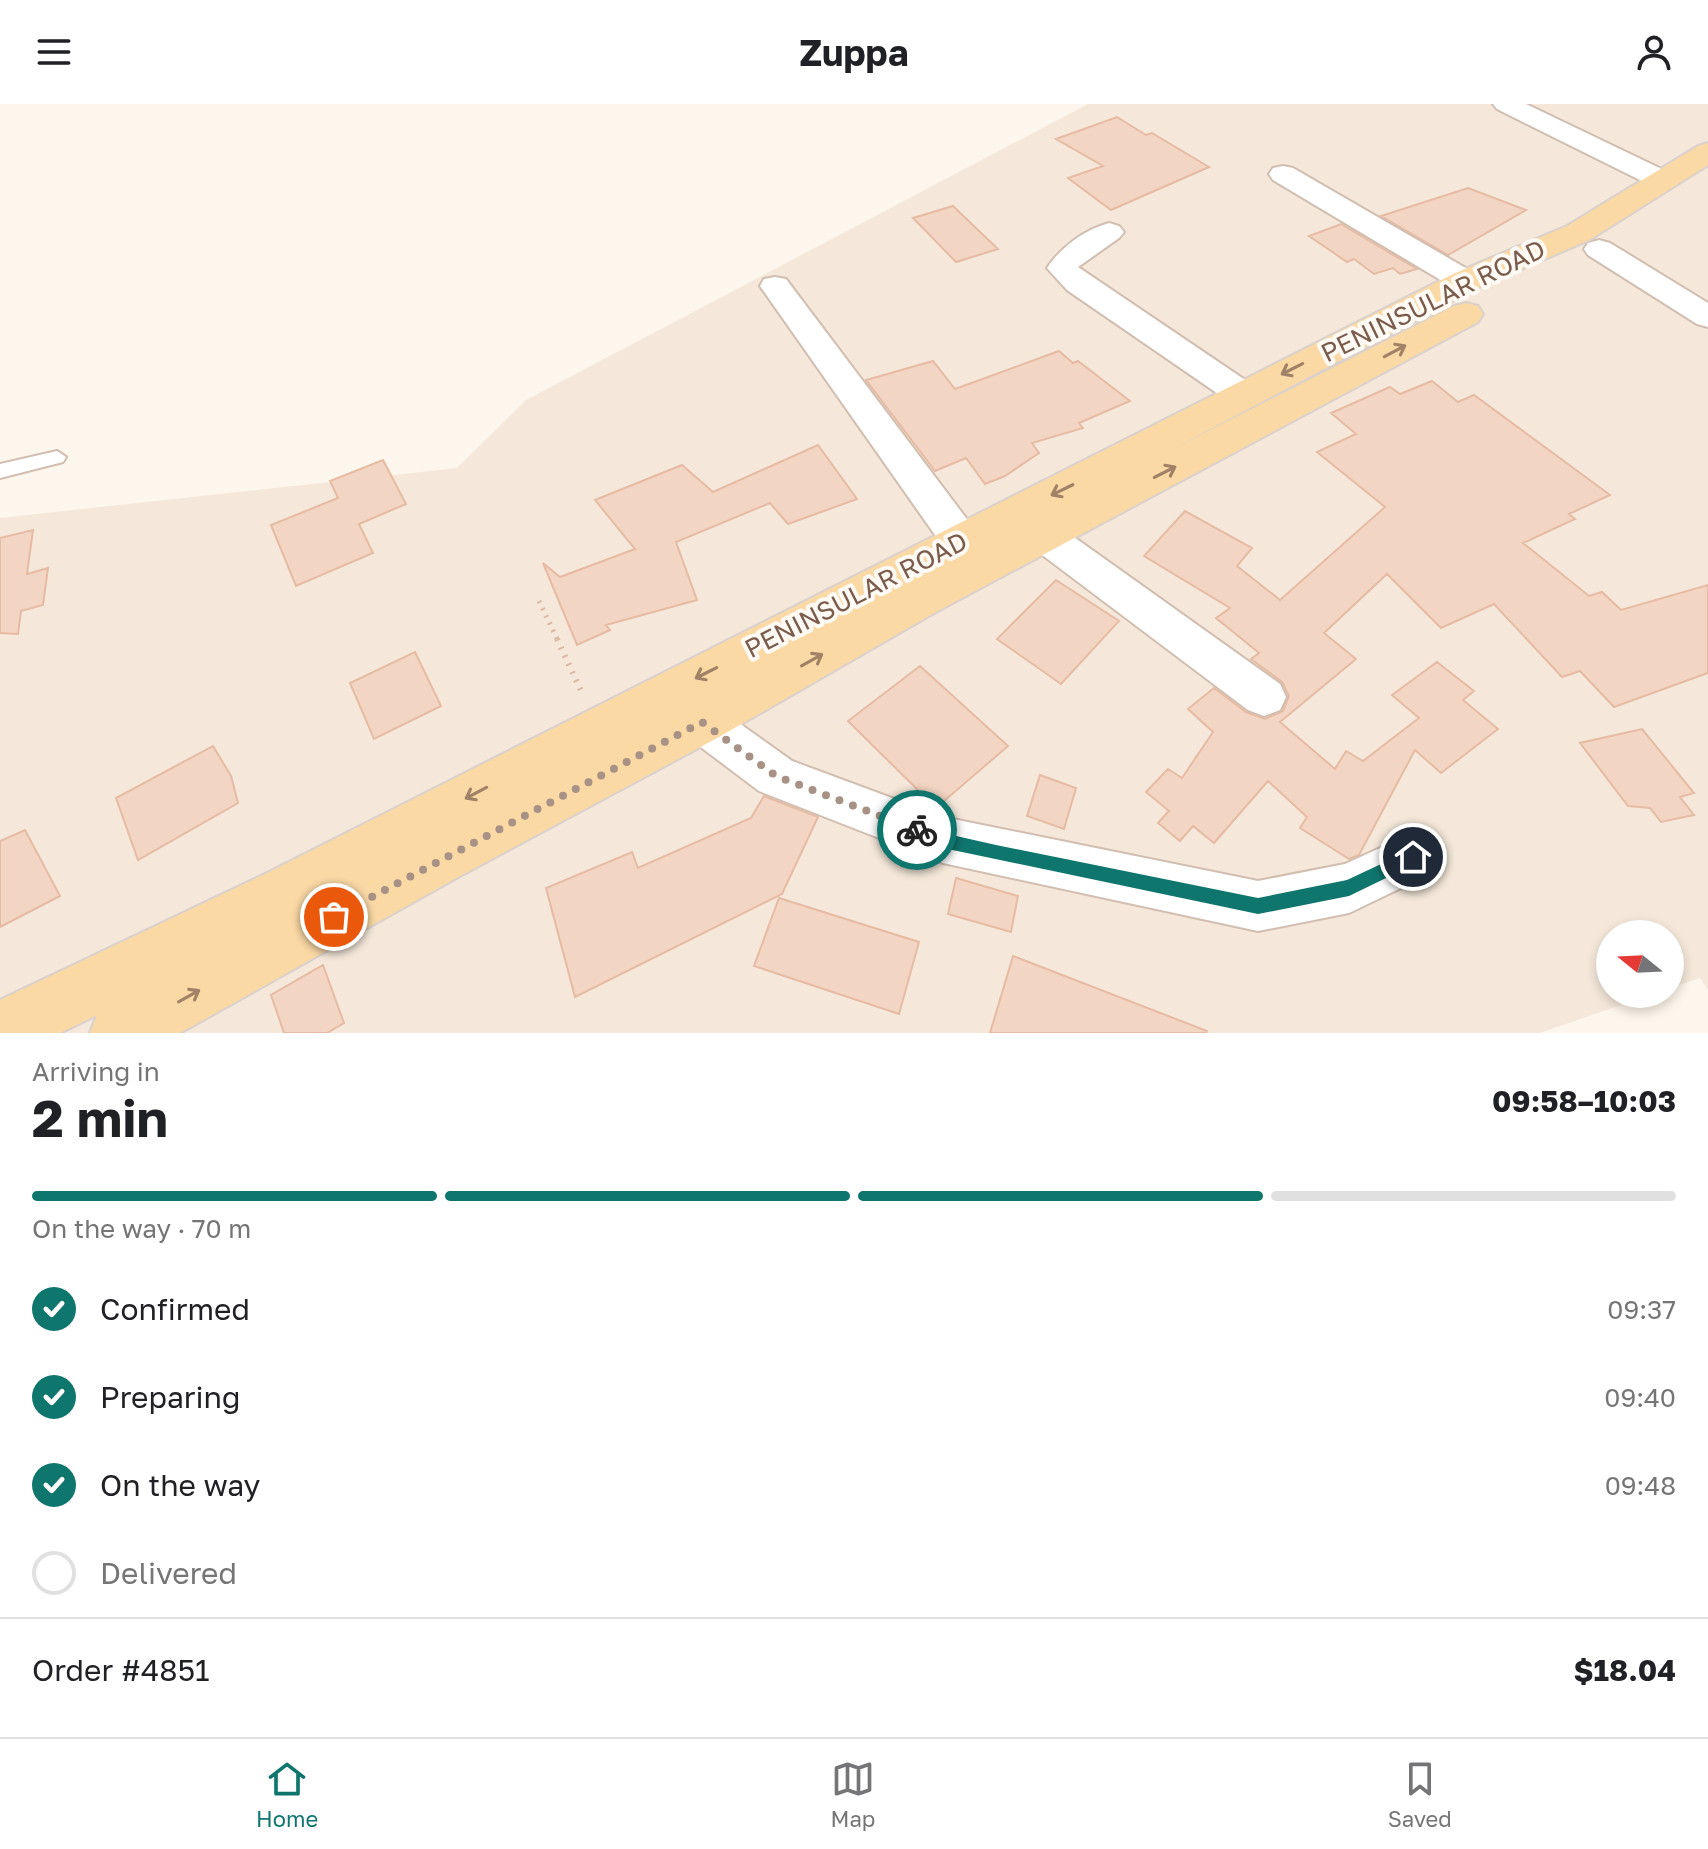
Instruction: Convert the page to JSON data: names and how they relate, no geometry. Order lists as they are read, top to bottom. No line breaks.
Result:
{"streets":{"main road":["PENINSULAR ROAD"]},"north":"left","page":{"header":"Zuppa","heading":["2 min","Arriving in","09:58–10:03"],"panel":["Order #4851","$18.04"],"bar":"On the way · 70 m","list":[["Confirmed","09:37"],["Preparing","09:40"],["On the way","09:48"],"Delivered"],"tabs":["Home","Map","Saved"]}}
